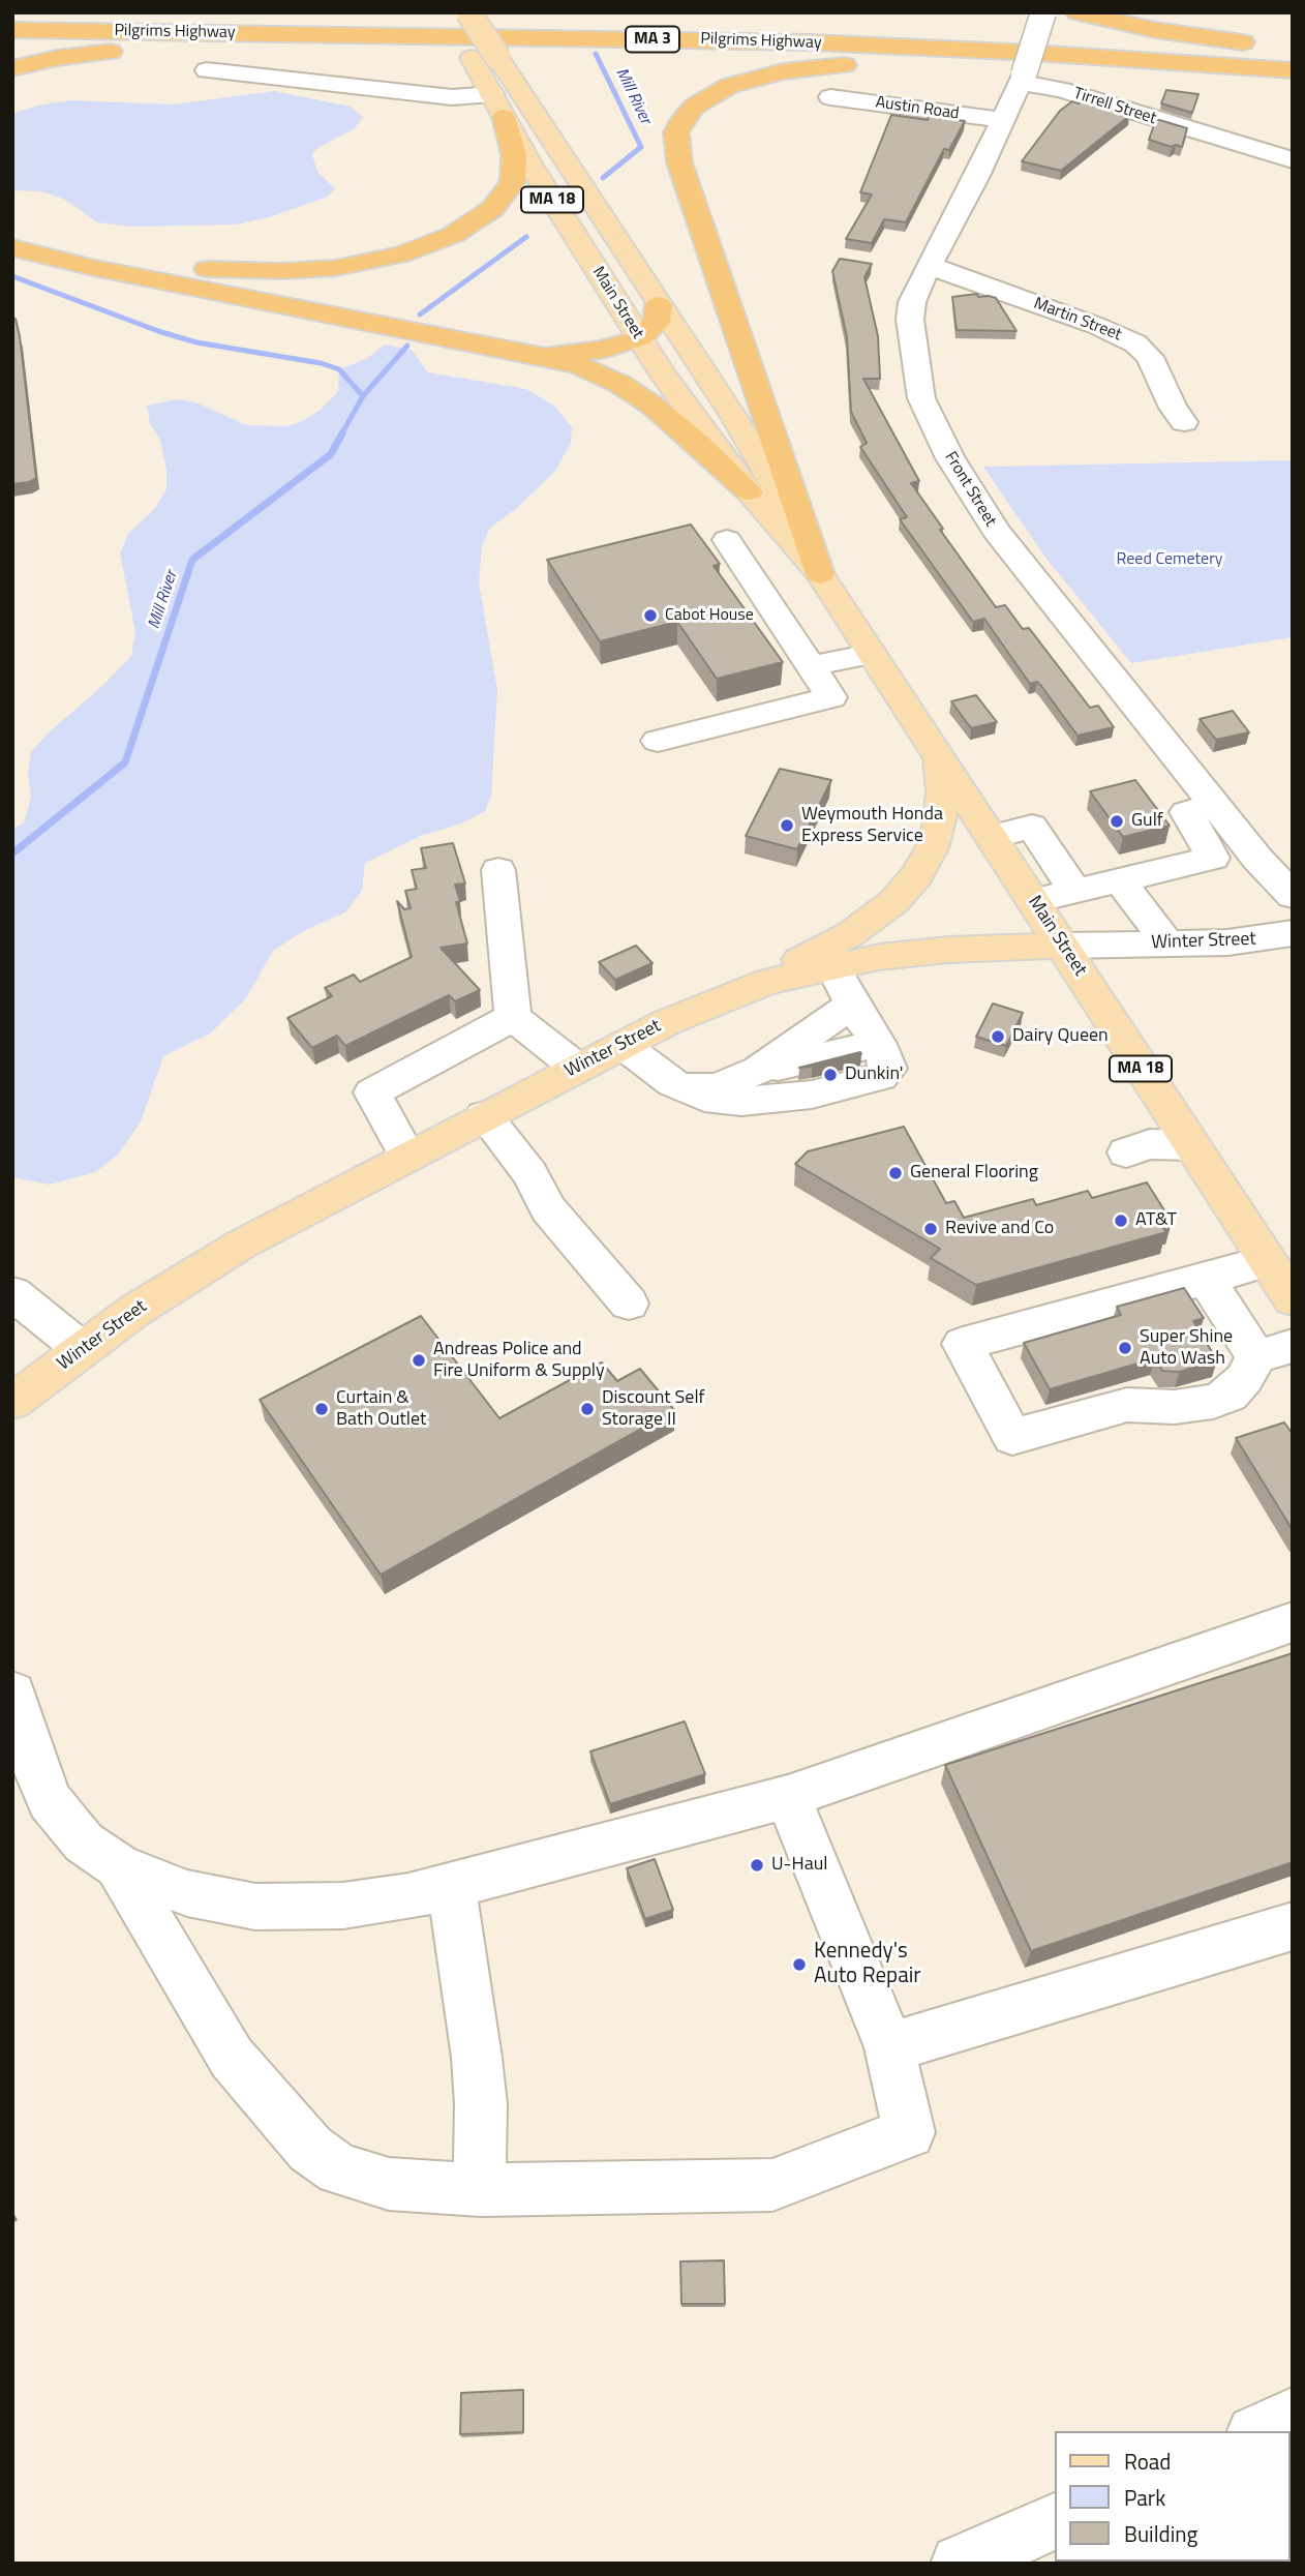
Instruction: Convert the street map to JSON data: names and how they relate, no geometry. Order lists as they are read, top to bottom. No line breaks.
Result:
{"streets":{"highway":["Pilgrims Highway","MA 3"],"main road":["MA 18","Main Street","Winter Street"],"street":["Tirrell Street","Austin Road","Martin Street","Front Street"]},"crossings":[["Tirrell Street","Front Street"],["Austin Road","Front Street"],["Main Street","Winter Street"],["Martin Street","Front Street"]],"water":["Mill River"],"parks":["Reed Cemetery"],"places":["Cabot House","Gulf","Weymouth Honda Express Service","Dairy Queen","Dunkin'","General Flooring","AT&T","Revive and Co","Super Shine Auto Wash","Andreas Police and Fire Uniform & Supply","Curtain & Bath Outlet","Discount Self Storage II","U-Haul","Kennedy's Auto Repair"],"legend":["Road","Park","Building"]}
